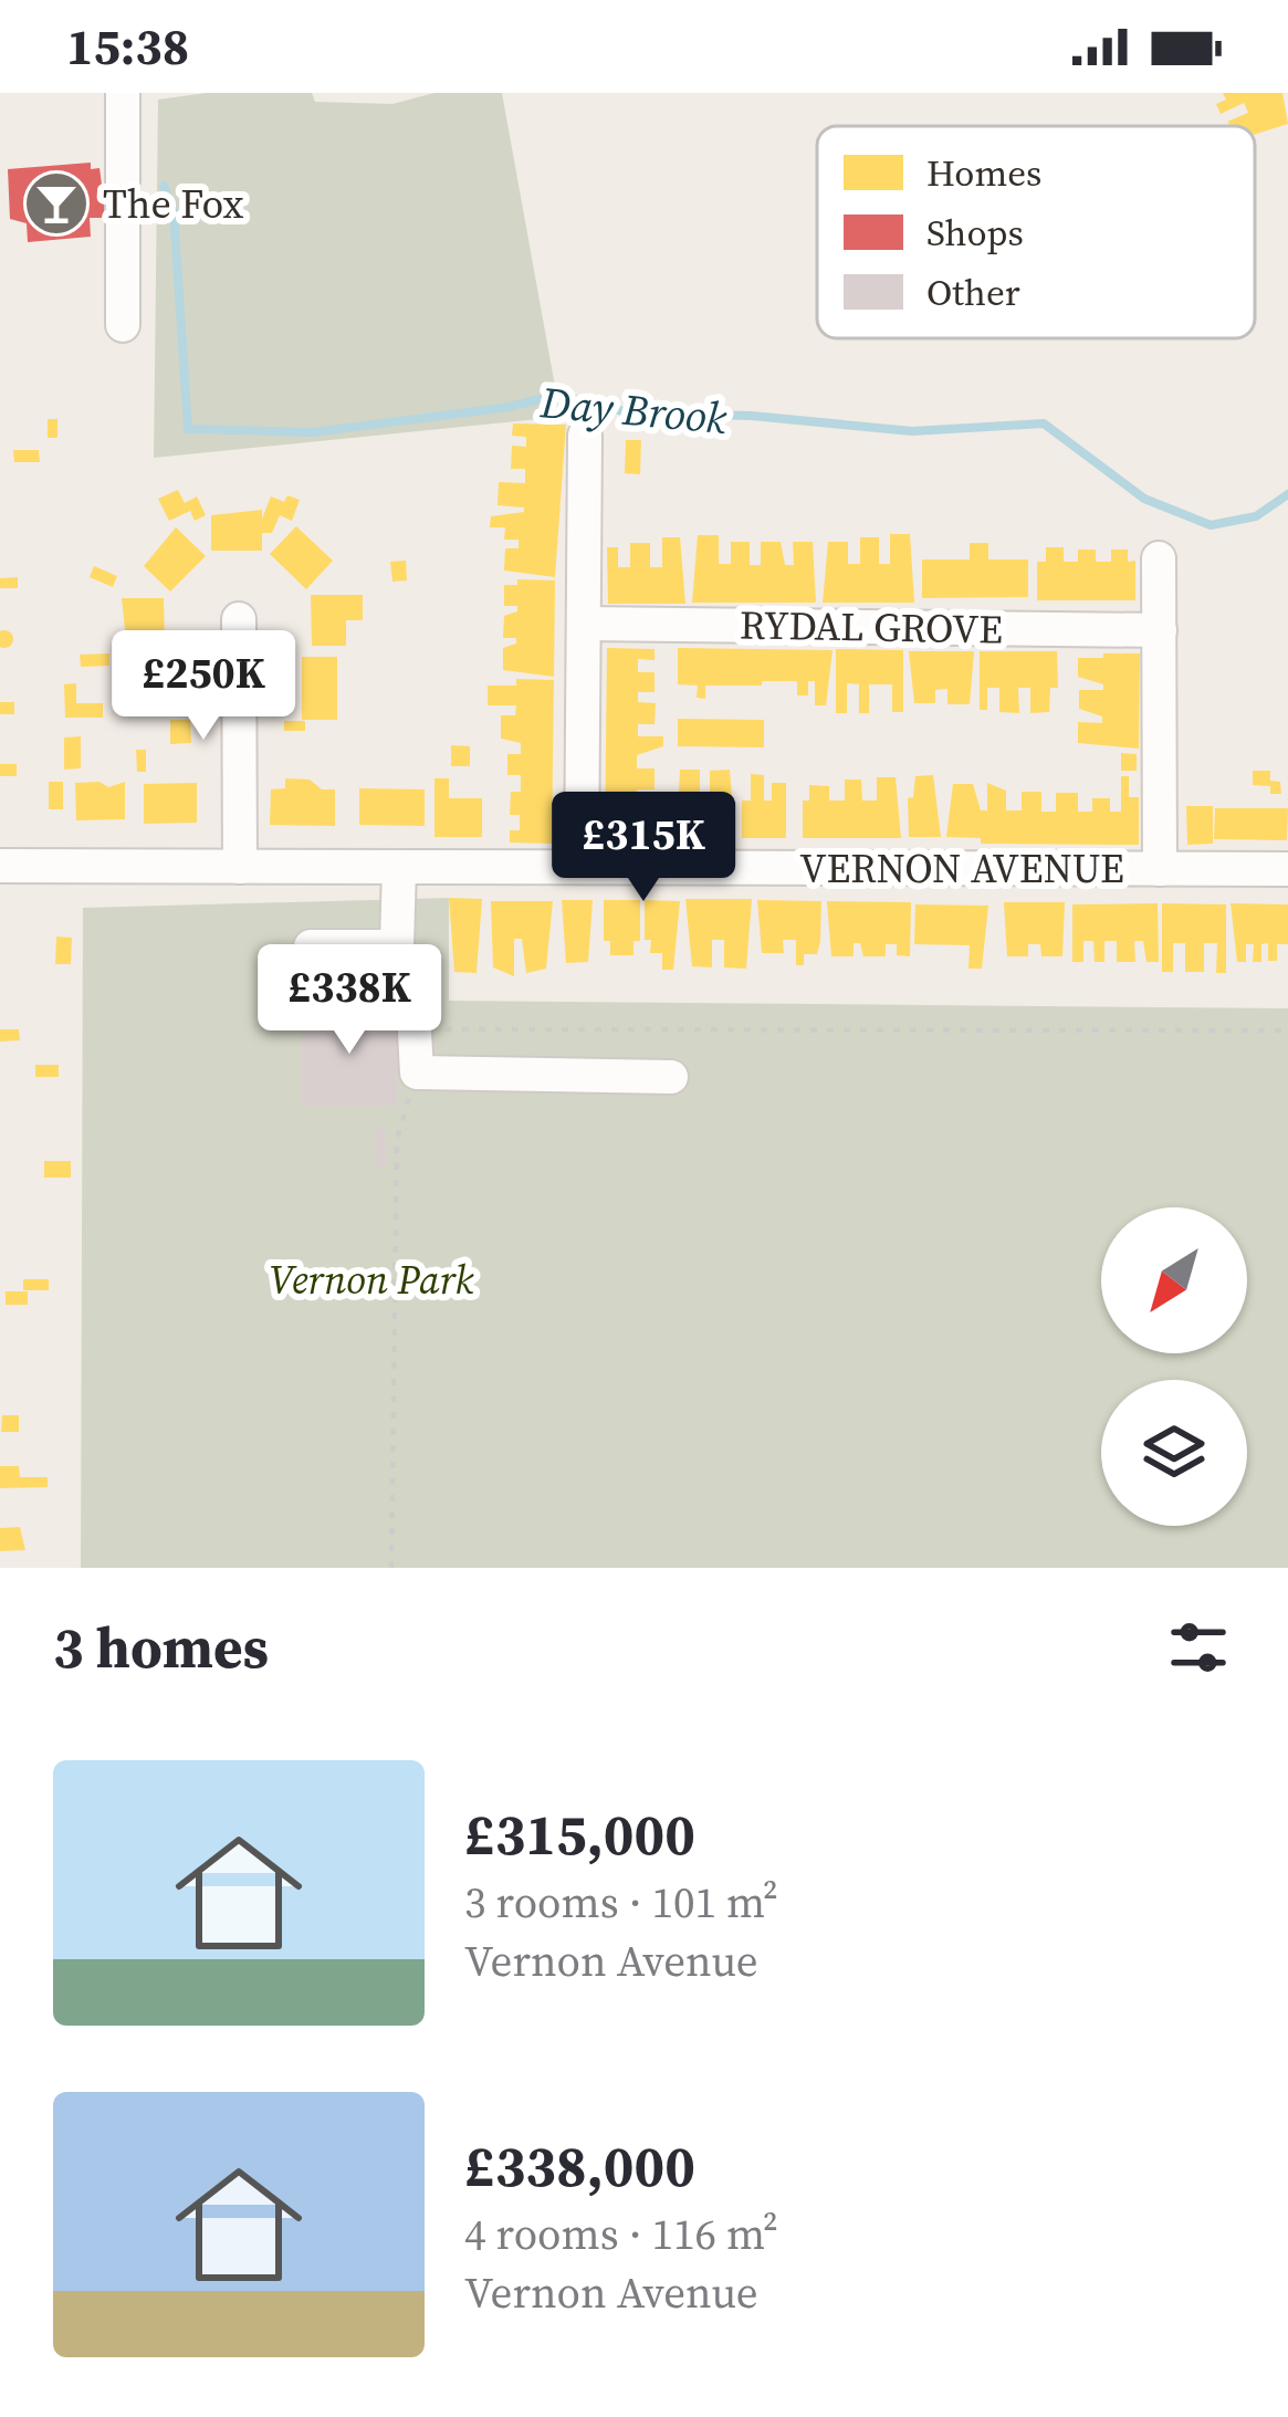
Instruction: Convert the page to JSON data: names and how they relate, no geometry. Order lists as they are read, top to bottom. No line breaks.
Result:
{"streets":{"street":["RYDAL GROVE","VERNON AVENUE"]},"water":["Day Brook"],"parks":["Vernon Park"],"places":{"bar":["The Fox"]},"legend":["Homes","Shops","Other"],"north":"bottom left","page":{"status":"15:38","price":["£250K","£315K","£338K"],"heading":"3 homes","list":[{"name":"£315,000","note":"3 rooms · 101 m² · Vernon Avenue"},{"name":"£338,000","note":"4 rooms · 116 m² · Vernon Avenue"}]}}
